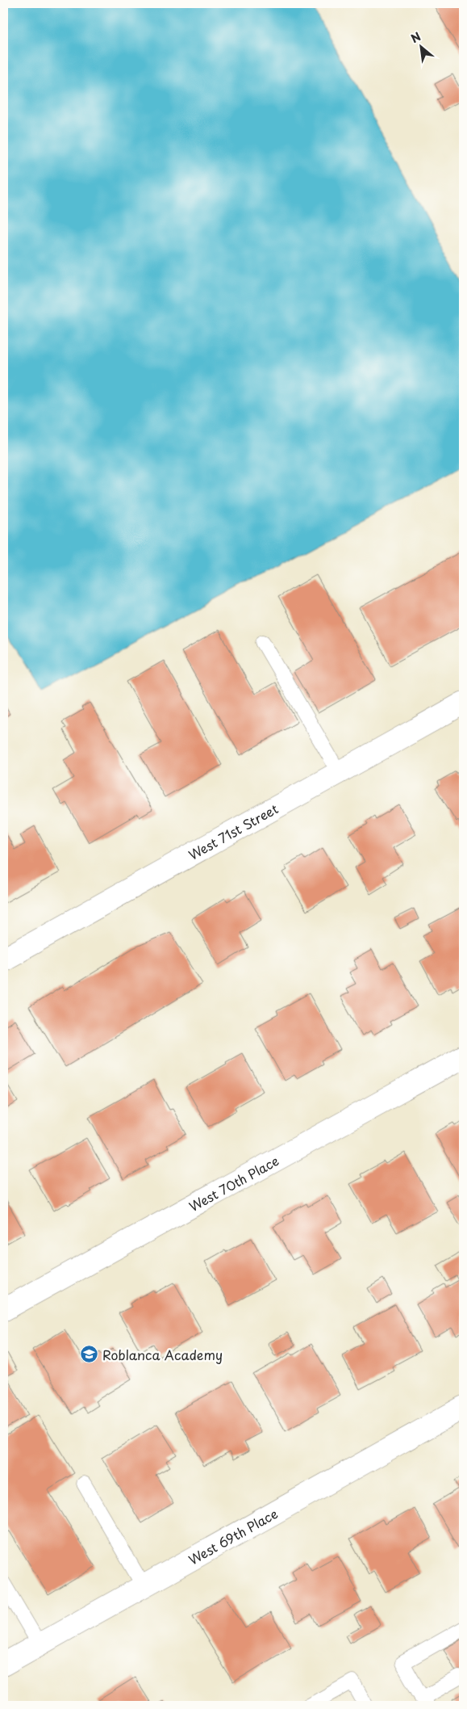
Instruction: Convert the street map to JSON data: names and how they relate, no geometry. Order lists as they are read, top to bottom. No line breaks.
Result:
{"streets":{"street":["West 71st Street","West 70th Place","West 69th Place"]},"places":{"school or university":["Roblanca Academy"]},"north":"top left"}
